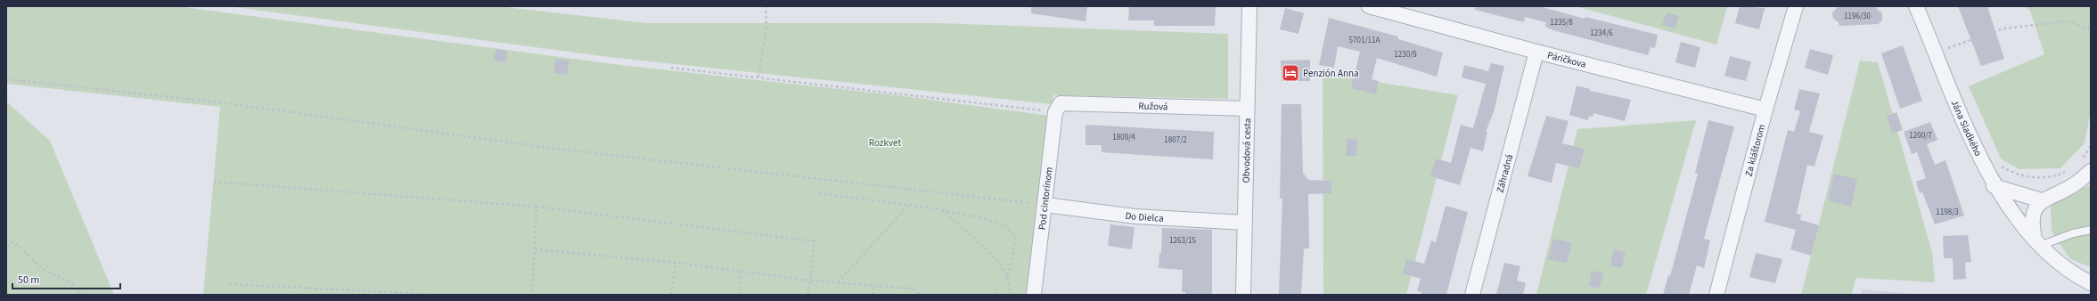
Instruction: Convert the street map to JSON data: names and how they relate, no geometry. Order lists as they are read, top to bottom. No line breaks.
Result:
{"streets":{"street":["Páričkova","Ružová","Jána Sladkého","Za kláštorom","Obvodová cesta","Záhradná","Pod cintorínom","Do Dielca"]},"crossings":[["Páričkova","Za kláštorom"],["Páričkova","Záhradná"],["Ružová","Obvodová cesta"],["Ružová","Pod cintorínom"],["Obvodová cesta","Do Dielca"],["Pod cintorínom","Do Dielca"]],"parks":["Rozkvet"],"places":{"hotel":["Penzión Anna"]},"house_numbers":["1196/30","1235/8","1234/6","5701/11A","1230/9","1200/7","1809/4","1807/2","1198/3","1263/15"],"scale_bar":"50 m"}
